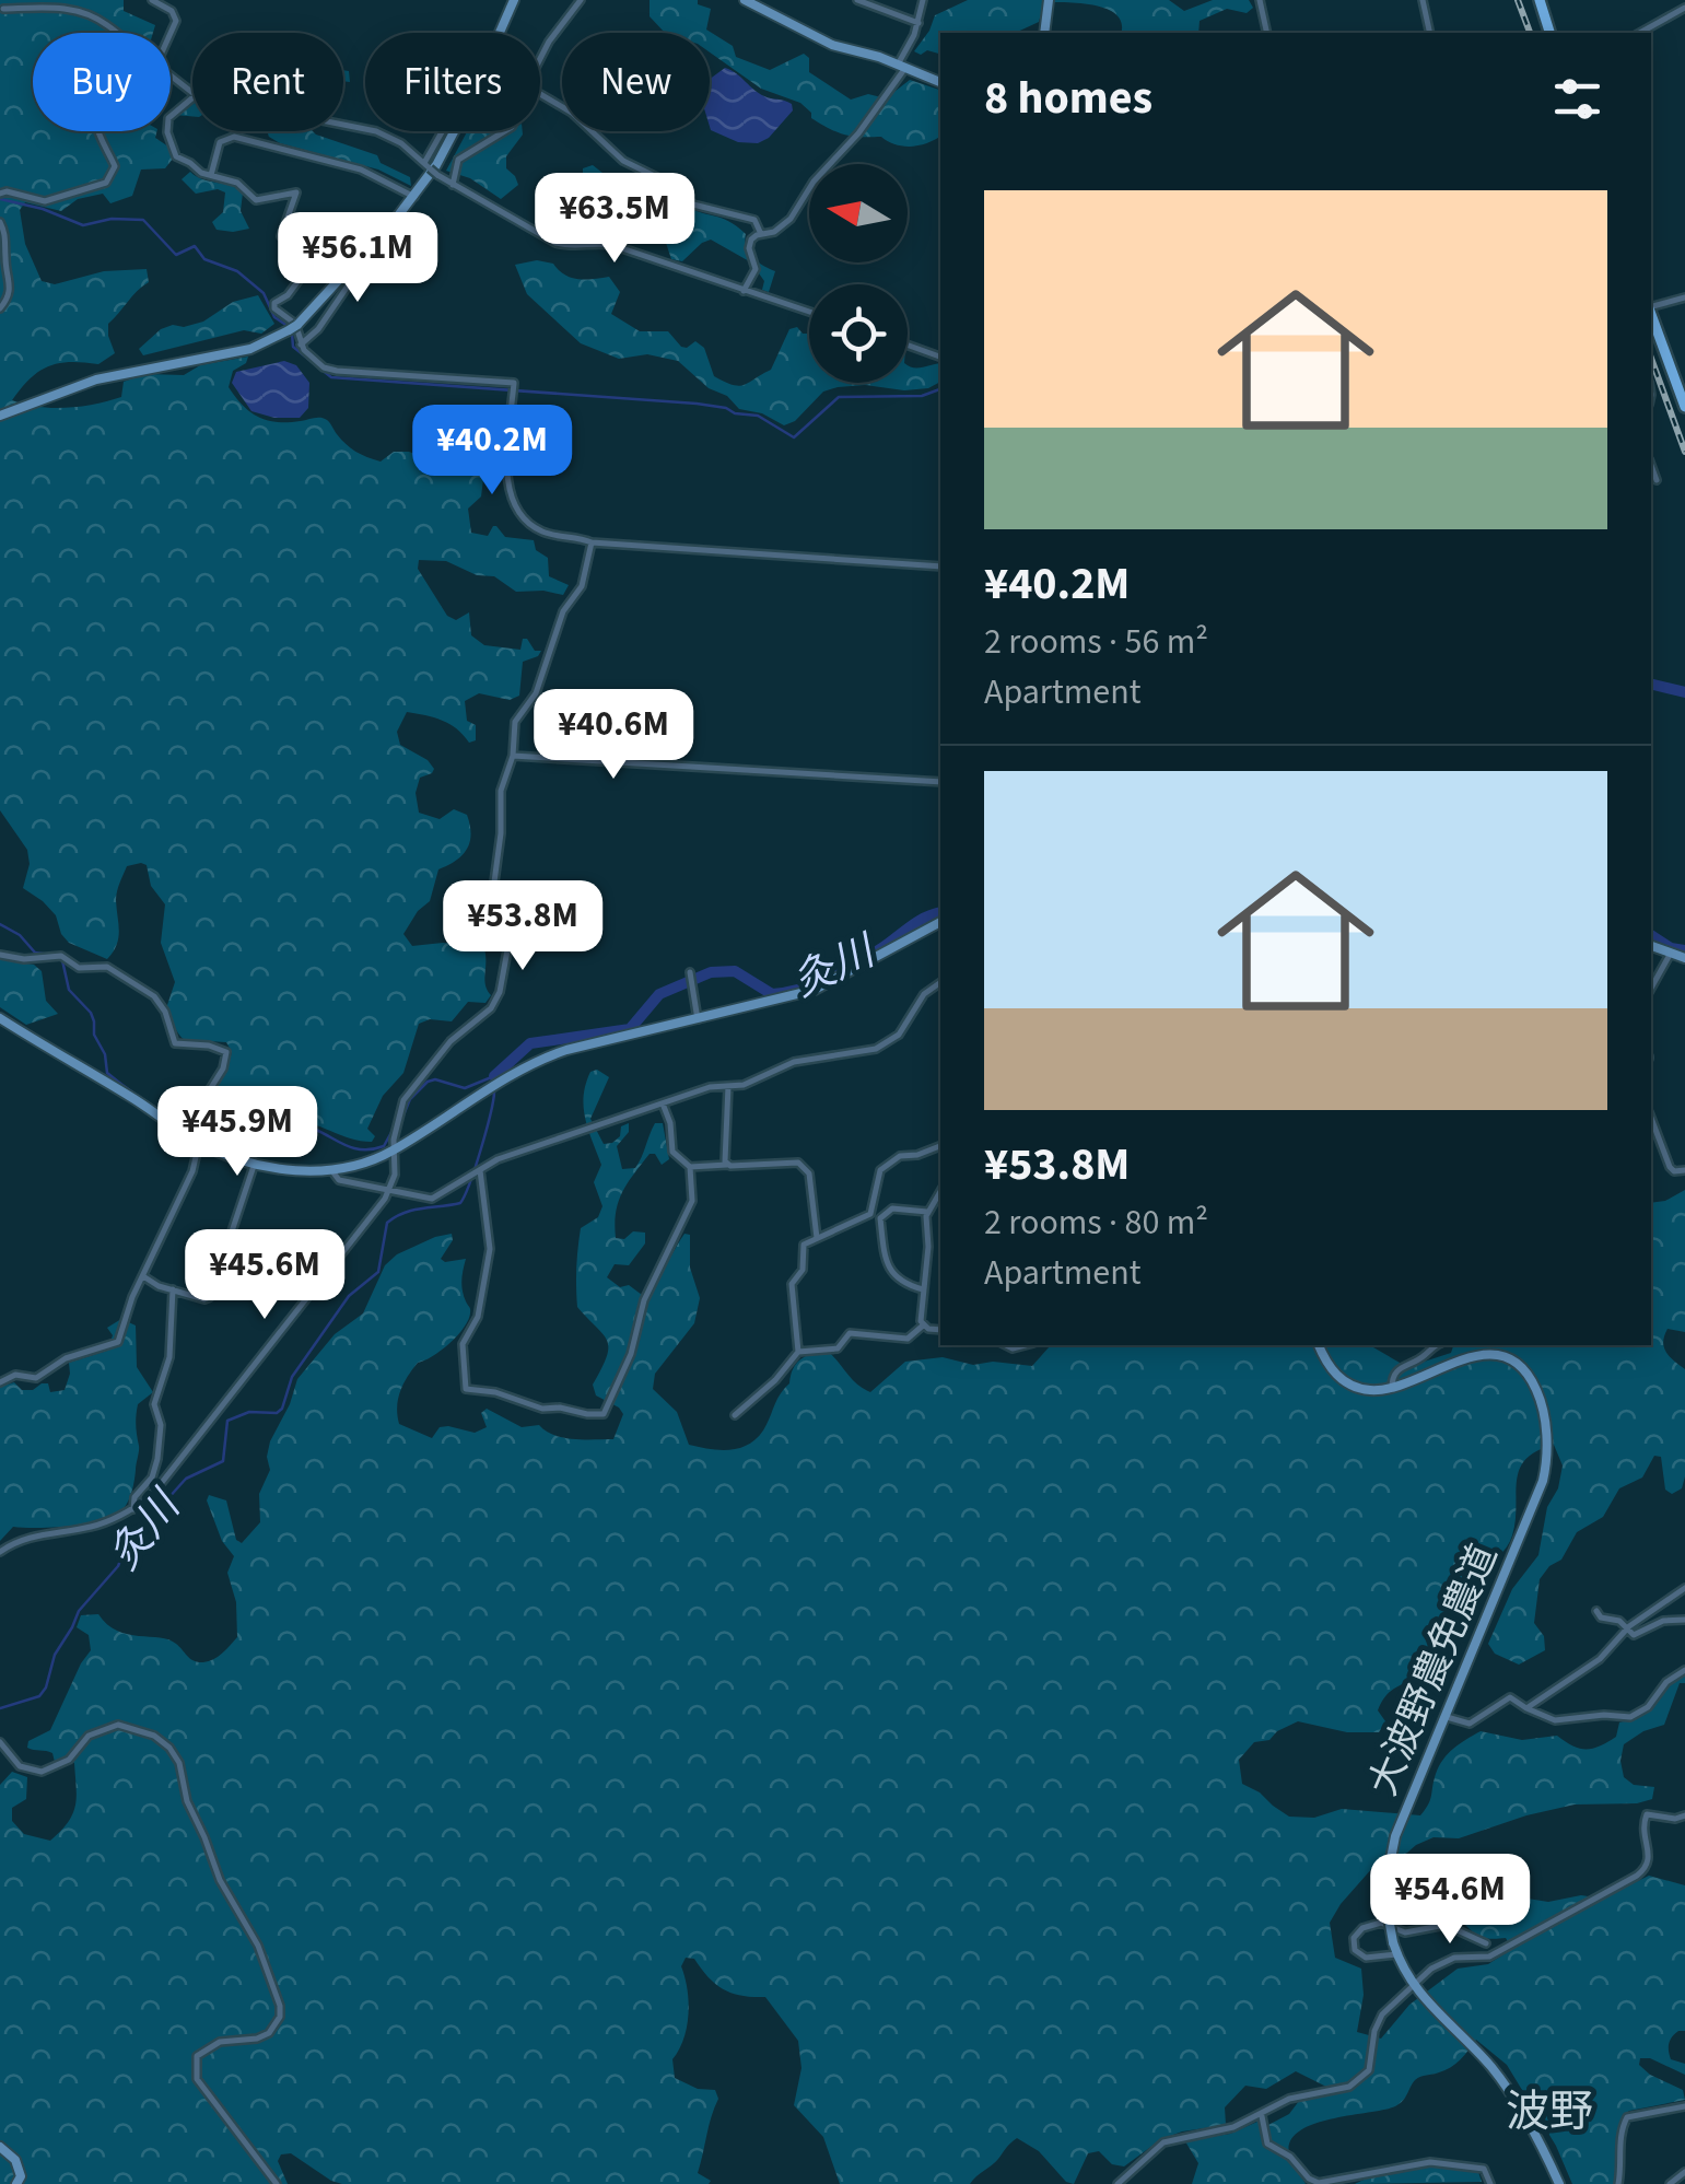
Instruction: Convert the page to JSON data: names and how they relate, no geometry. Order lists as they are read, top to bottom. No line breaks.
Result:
{"streets":{"street":["大波野農免農道"]},"districts":["波野"],"water":["灸川"],"north":"left","page":{"chip":["Buy","Rent","Filters","New"],"heading":"8 homes","list":[{"name":"¥40.2M","note":"2 rooms · 56 m² · Apartment"},{"name":"¥53.8M","note":"2 rooms · 80 m² · Apartment"}],"price":["¥63.5M","¥56.1M","¥40.2M","¥40.6M","¥53.8M","¥45.9M","¥45.6M","¥54.6M"]}}
